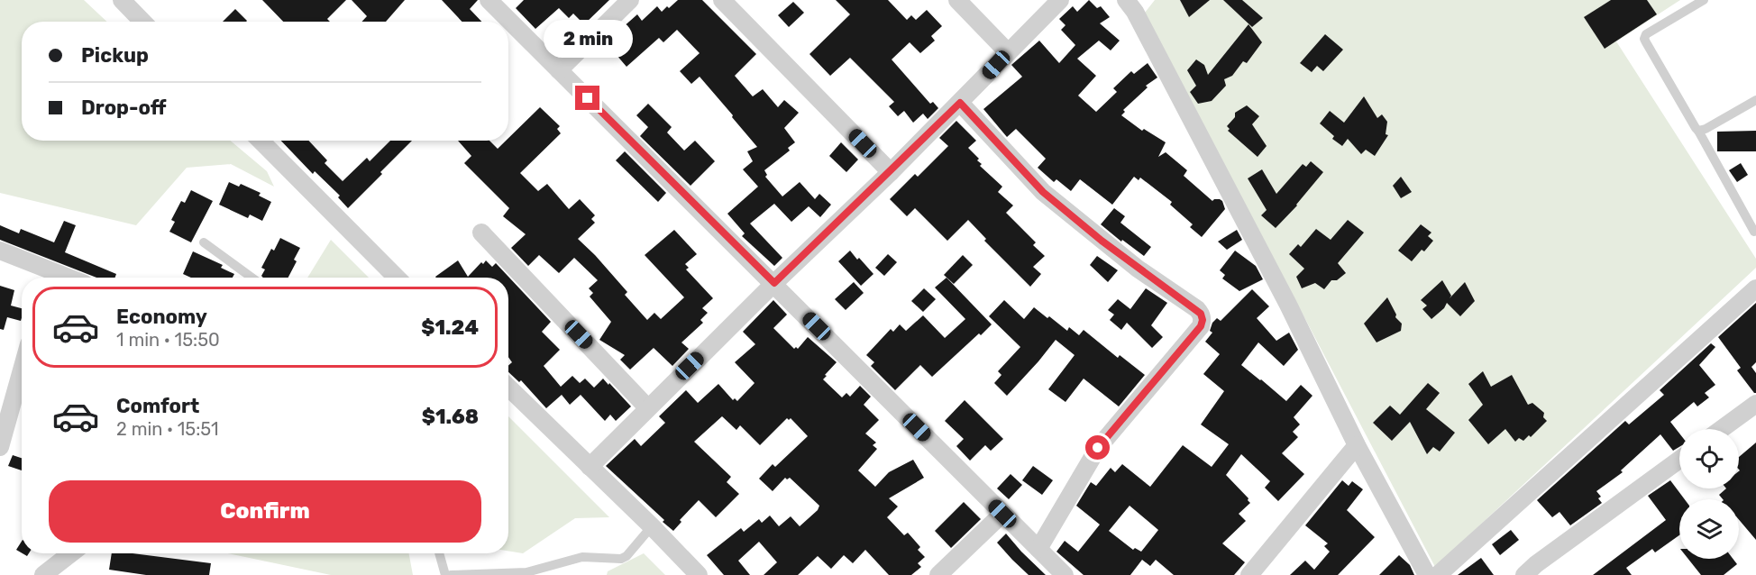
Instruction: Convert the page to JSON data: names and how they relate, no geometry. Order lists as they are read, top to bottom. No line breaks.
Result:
{"page":{"bubble":"2 min","banner":["Pickup","Drop-off"],"list":[{"name":"Economy","note":"1 min · 15:50","value":"$1.24"},{"name":"Comfort","note":"2 min · 15:51","value":"$1.68"}],"buttons":"Confirm"}}
